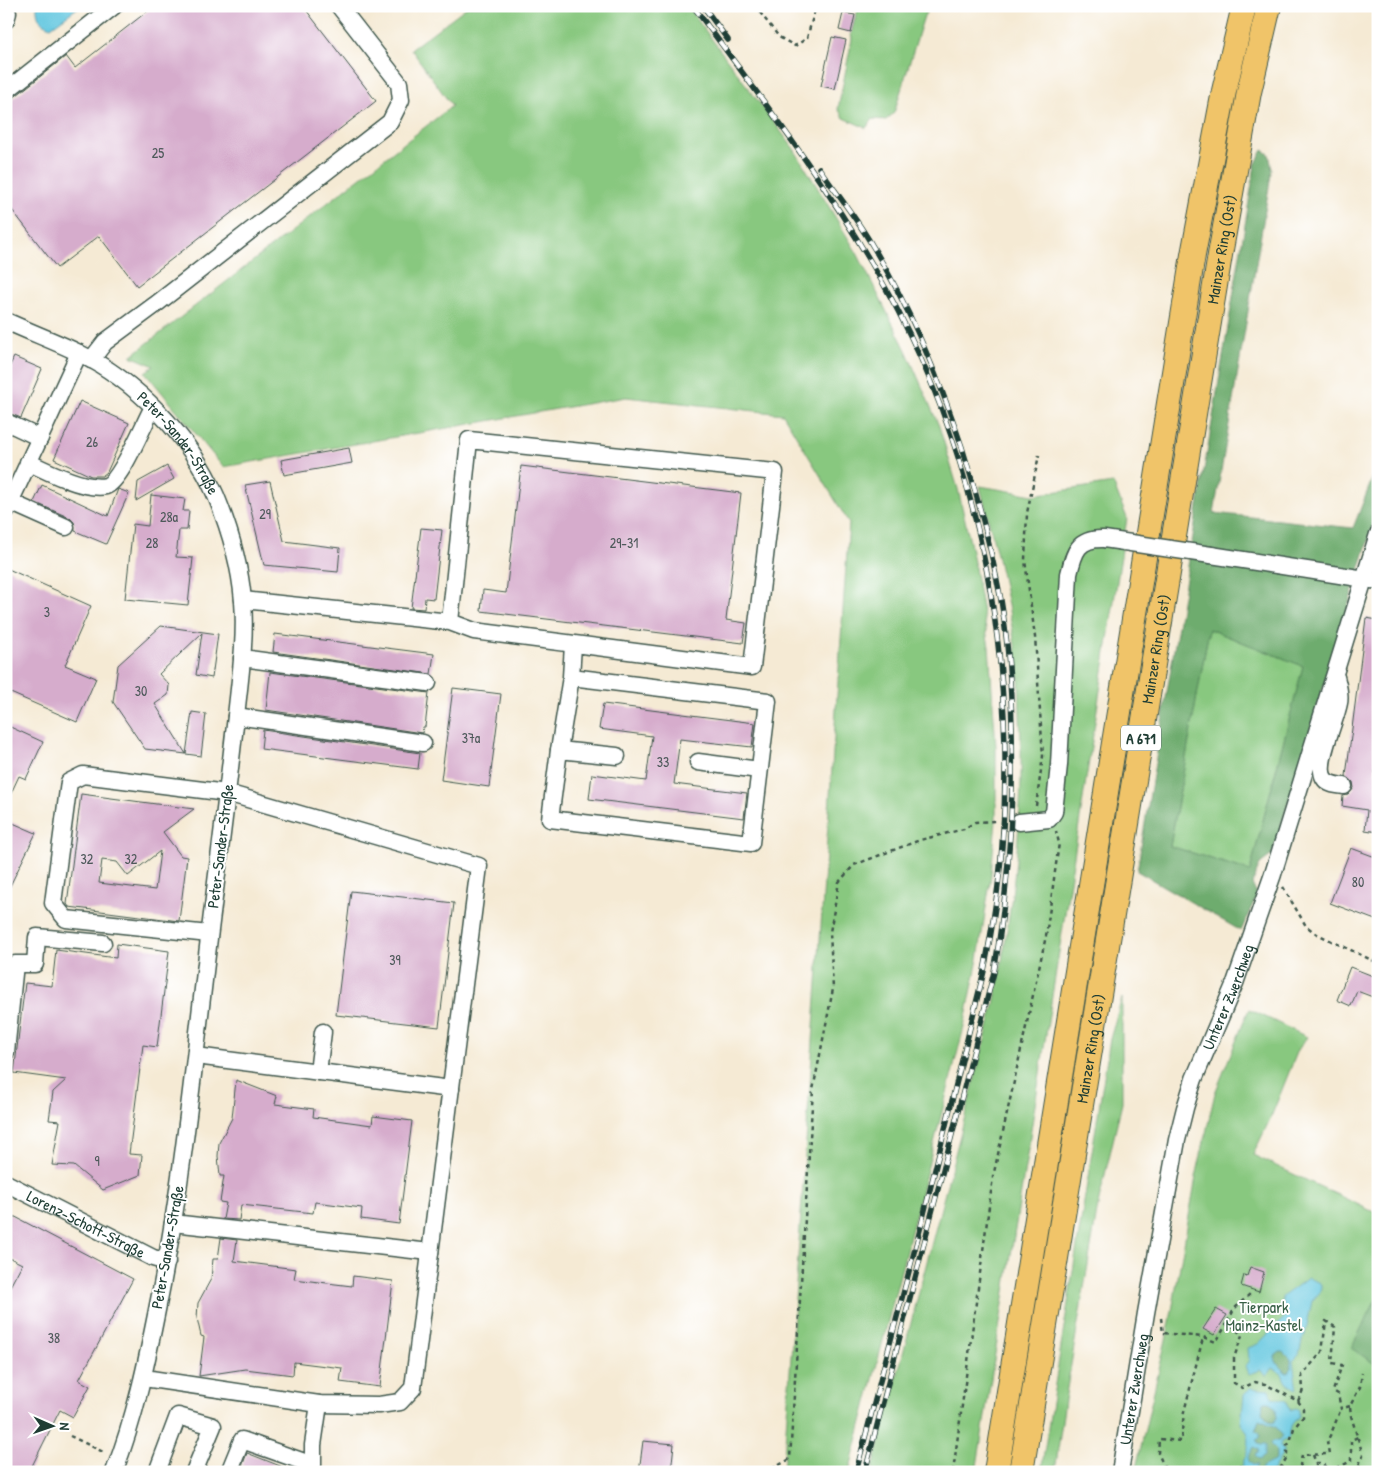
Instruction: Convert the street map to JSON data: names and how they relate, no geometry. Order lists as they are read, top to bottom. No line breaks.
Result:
{"streets":{"highway":["Mainzer Ring (Ost)","A 671"],"street":["Peter-Sander-Straße","Unterer Zwerchweg","Lorenz-Schott-Straße"]},"crossings":[["Peter-Sander-Straße","Lorenz-Schott-Straße"]],"parks":["Tierpark Mainz-Kastel"],"house_numbers":["25","26","29","28a","28","29-31","3","30","37a","33","32","32","80","39","9","38"],"north":"right"}
